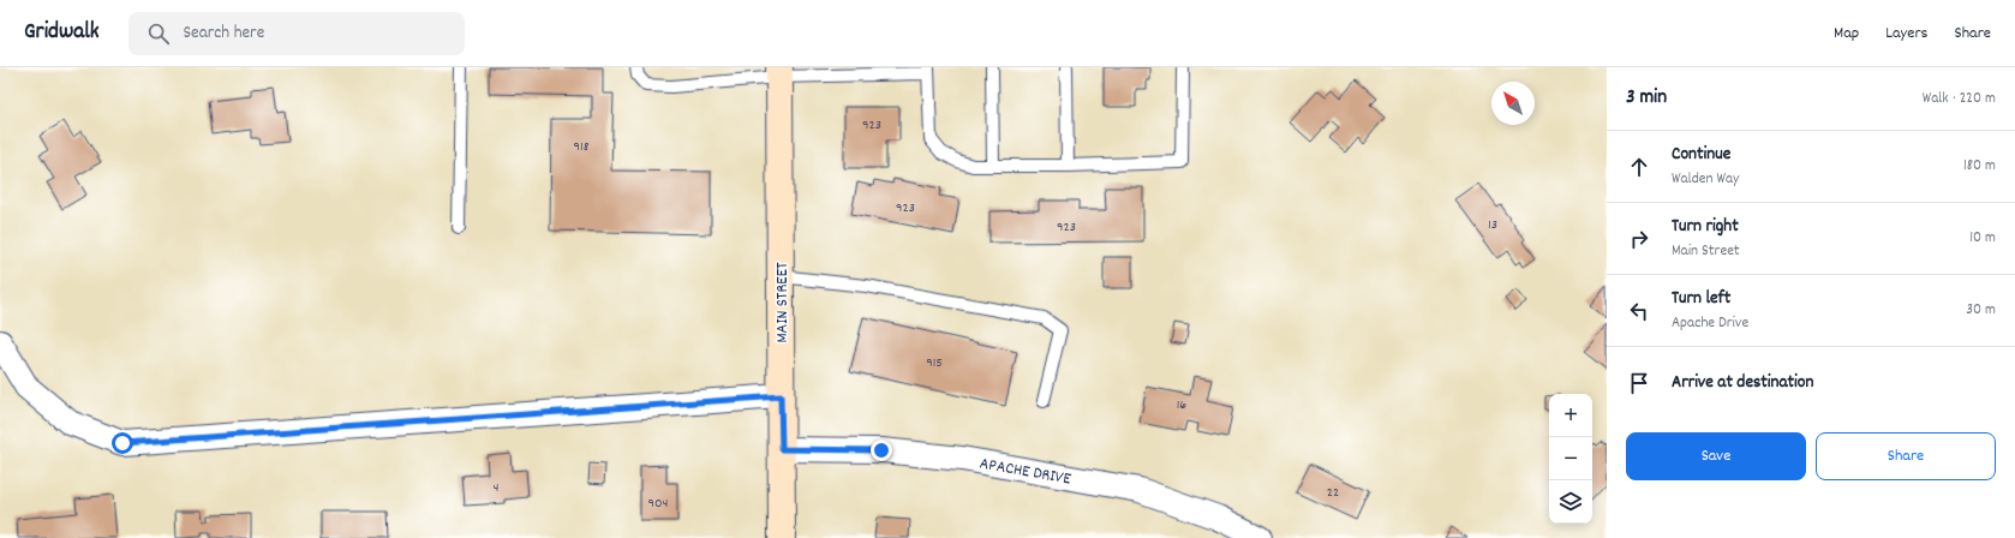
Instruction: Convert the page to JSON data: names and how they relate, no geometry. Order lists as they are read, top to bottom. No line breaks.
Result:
{"streets":{"main road":["MAIN STREET"],"street":["APACHE DRIVE"]},"crossings":[["MAIN STREET","APACHE DRIVE"]],"house_numbers":["923","918","923","13","923","915","16","4","22","904"],"north":"top left","page":{"header":"Gridwalk","search":"Search here","nav":["Map","Layers","Share"],"heading":["3 min","Walk · 220 m"],"list":[["Continue","Walden Way","180 m"],["Turn right","Main Street","10 m"],["Turn left","Apache Drive","30 m"],"Arrive at destination"],"map_buttons":["+","−"],"buttons":["Save","Share"]}}
